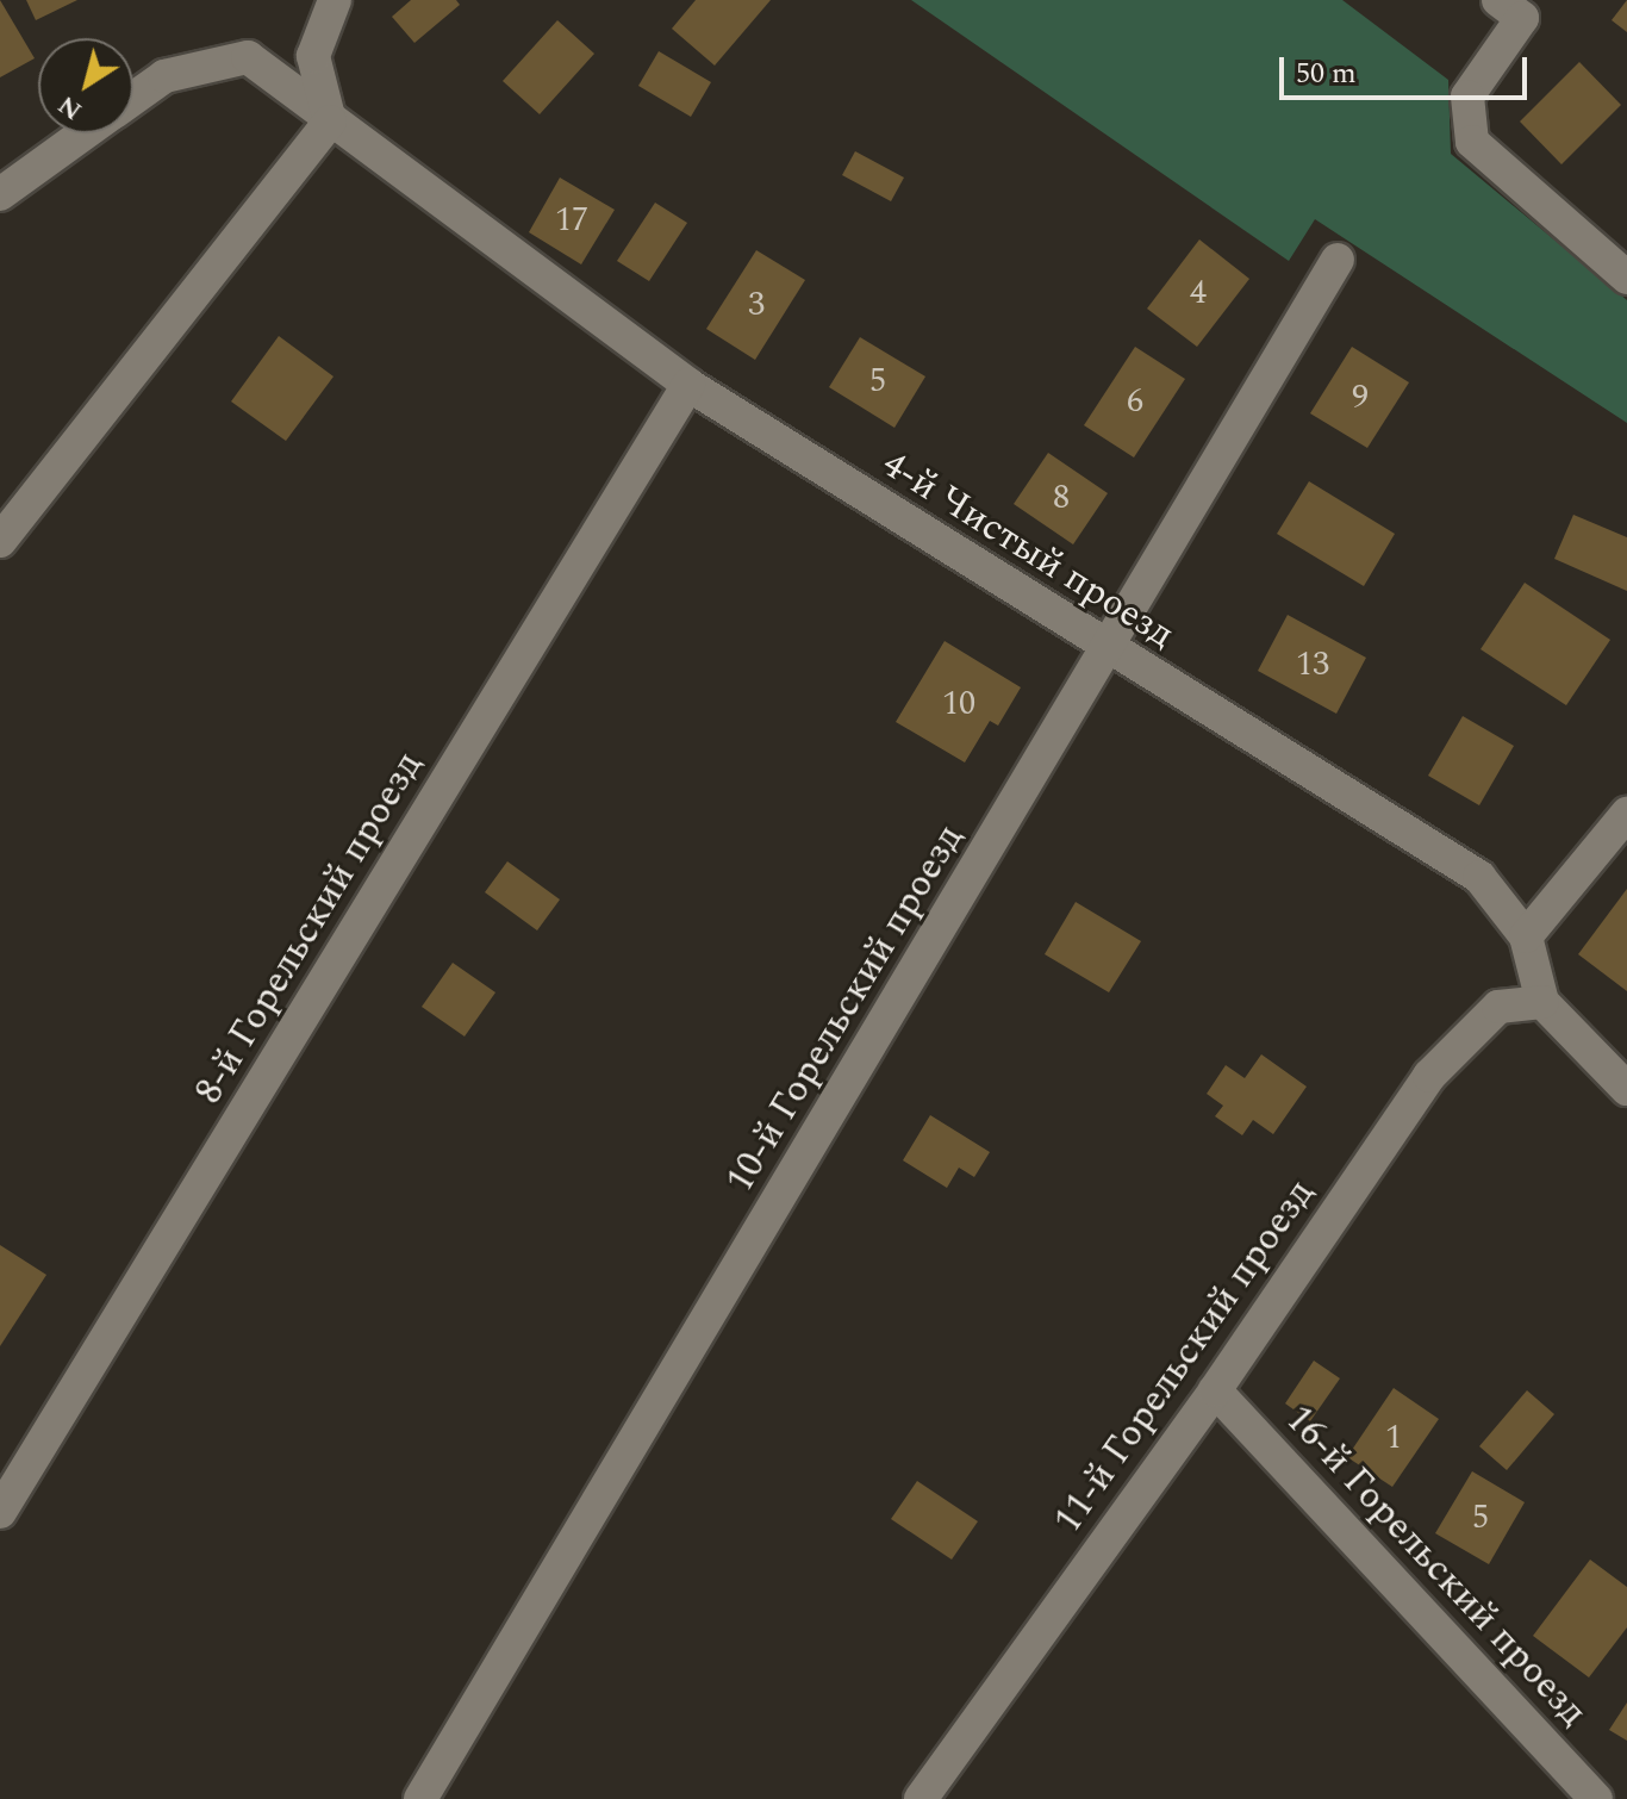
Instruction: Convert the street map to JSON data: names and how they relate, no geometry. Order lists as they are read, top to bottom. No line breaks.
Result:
{"streets":{"street":["4-й Чистый проезд","8-й Горельский проезд","10-й Горельский проезд","11-й Горельский проезд","16-й Горельский проезд"]},"crossings":[["4-й Чистый проезд","8-й Горельский проезд"],["4-й Чистый проезд","10-й Горельский проезд"],["4-й Чистый проезд","11-й Горельский проезд"],["11-й Горельский проезд","16-й Горельский проезд"]],"house_numbers":["17","4","3","5","9","6","8","13","10","1","5"],"scale_bar":"50 m","north":"bottom left"}
